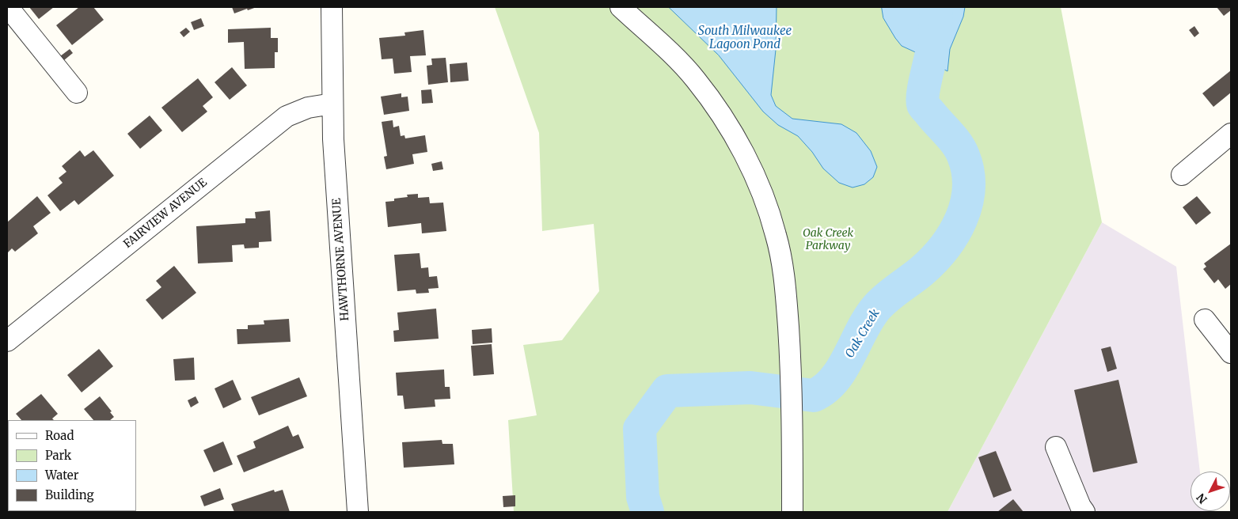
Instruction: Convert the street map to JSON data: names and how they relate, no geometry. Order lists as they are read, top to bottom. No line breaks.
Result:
{"streets":{"street":["FAIRVIEW AVENUE","HAWTHORNE AVENUE"]},"crossings":[["FAIRVIEW AVENUE","HAWTHORNE AVENUE"]],"water":["South Milwaukee Lagoon Pond","Oak Creek"],"parks":["Oak Creek Parkway"],"legend":["Road","Park","Water","Building"],"north":"bottom left"}
